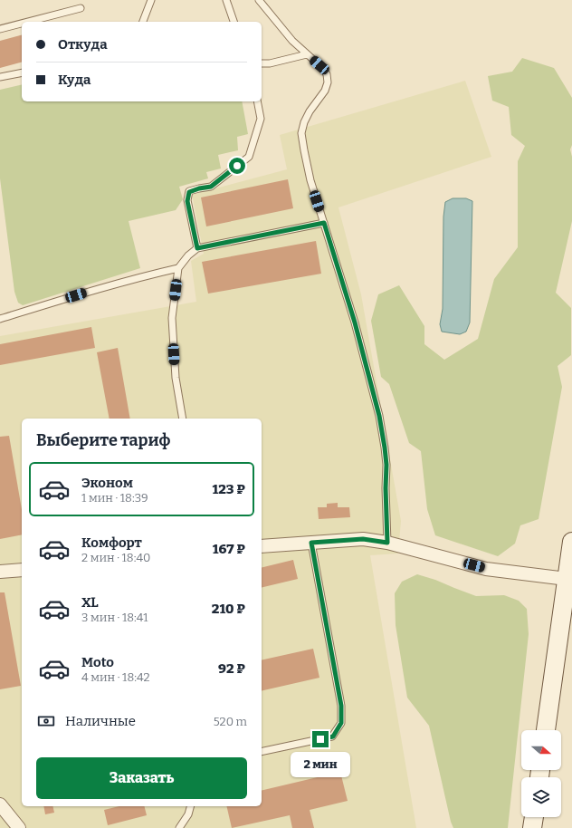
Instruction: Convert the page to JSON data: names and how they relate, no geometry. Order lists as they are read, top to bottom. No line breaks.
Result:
{"north":"right","page":{"banner":["Откуда","Куда"],"heading":"Выберите тариф","list":[{"name":"Эконом","note":"1 мин · 18:39","value":"123 ₽"},{"name":"Комфорт","note":"2 мин · 18:40","value":"167 ₽"},{"name":"XL","note":"3 мин · 18:41","value":"210 ₽"},{"name":"Moto","note":"4 мин · 18:42","value":"92 ₽"}],"pay":["Наличные","520 m"],"buttons":"Заказать","bubble":"2 мин"}}
